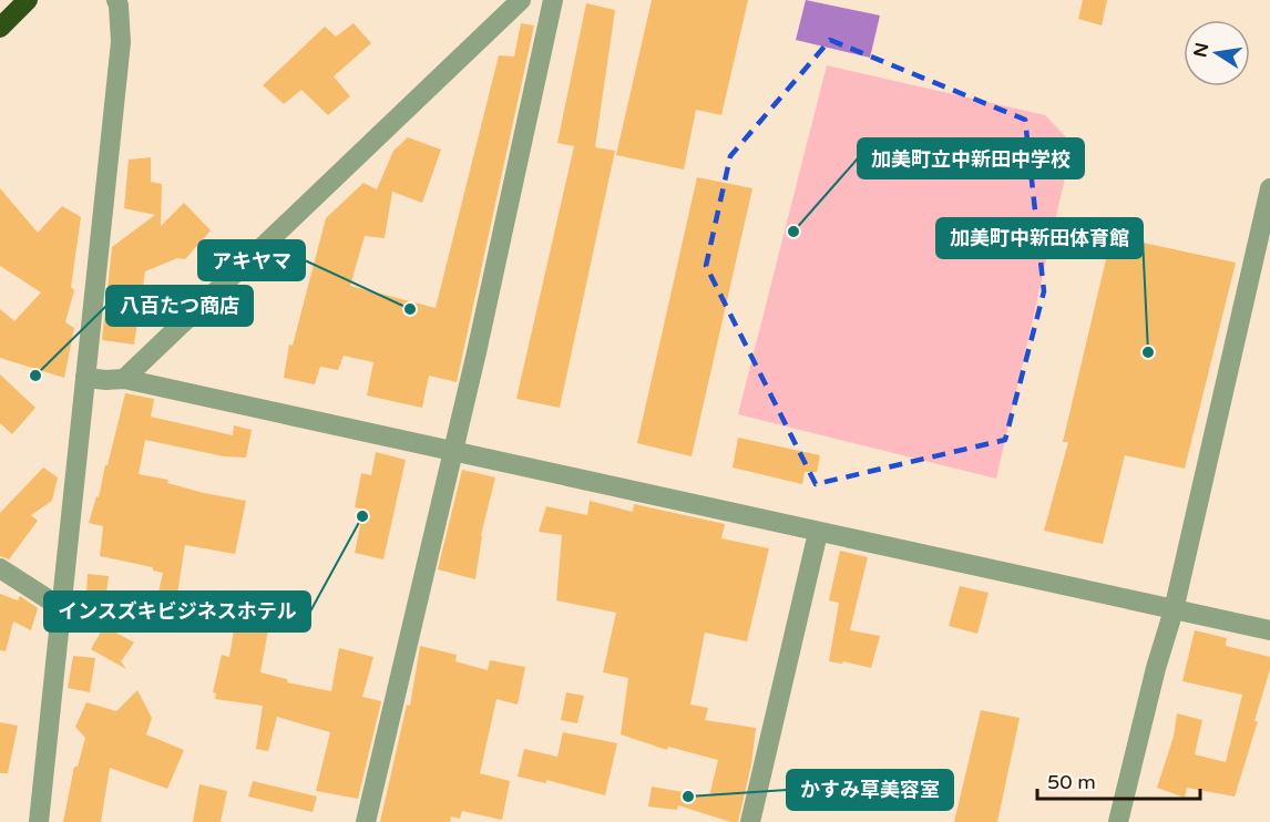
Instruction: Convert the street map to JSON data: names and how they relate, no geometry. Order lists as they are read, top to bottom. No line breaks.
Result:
{"places":["加美町立中新田中学校","アキヤマ","加美町中新田体育館","八百たつ商店","インスズキビジネスホテル","かすみ草美容室"],"scale_bar":"50 m","north":"left"}
